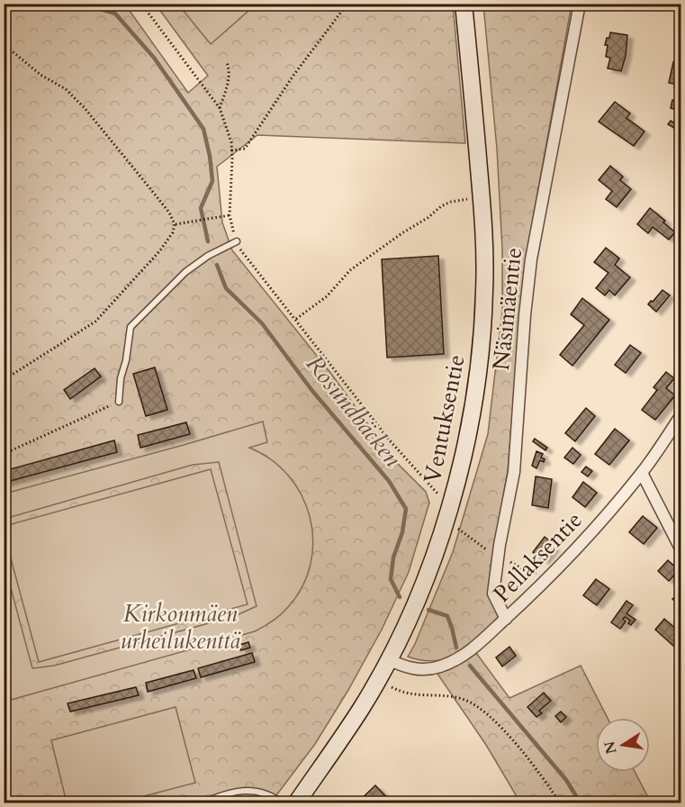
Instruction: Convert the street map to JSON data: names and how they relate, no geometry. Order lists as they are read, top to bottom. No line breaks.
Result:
{"streets":{"main road":["Ventuksentie"],"street":["Näsimäentie","Pellaksentie"]},"crossings":[["Näsimäentie","Pellaksentie"],["Ventuksentie","Pellaksentie"]],"water":["Rosundbäcken"],"parks":["Kirkonmäen urheilukenttä"],"north":"left"}
